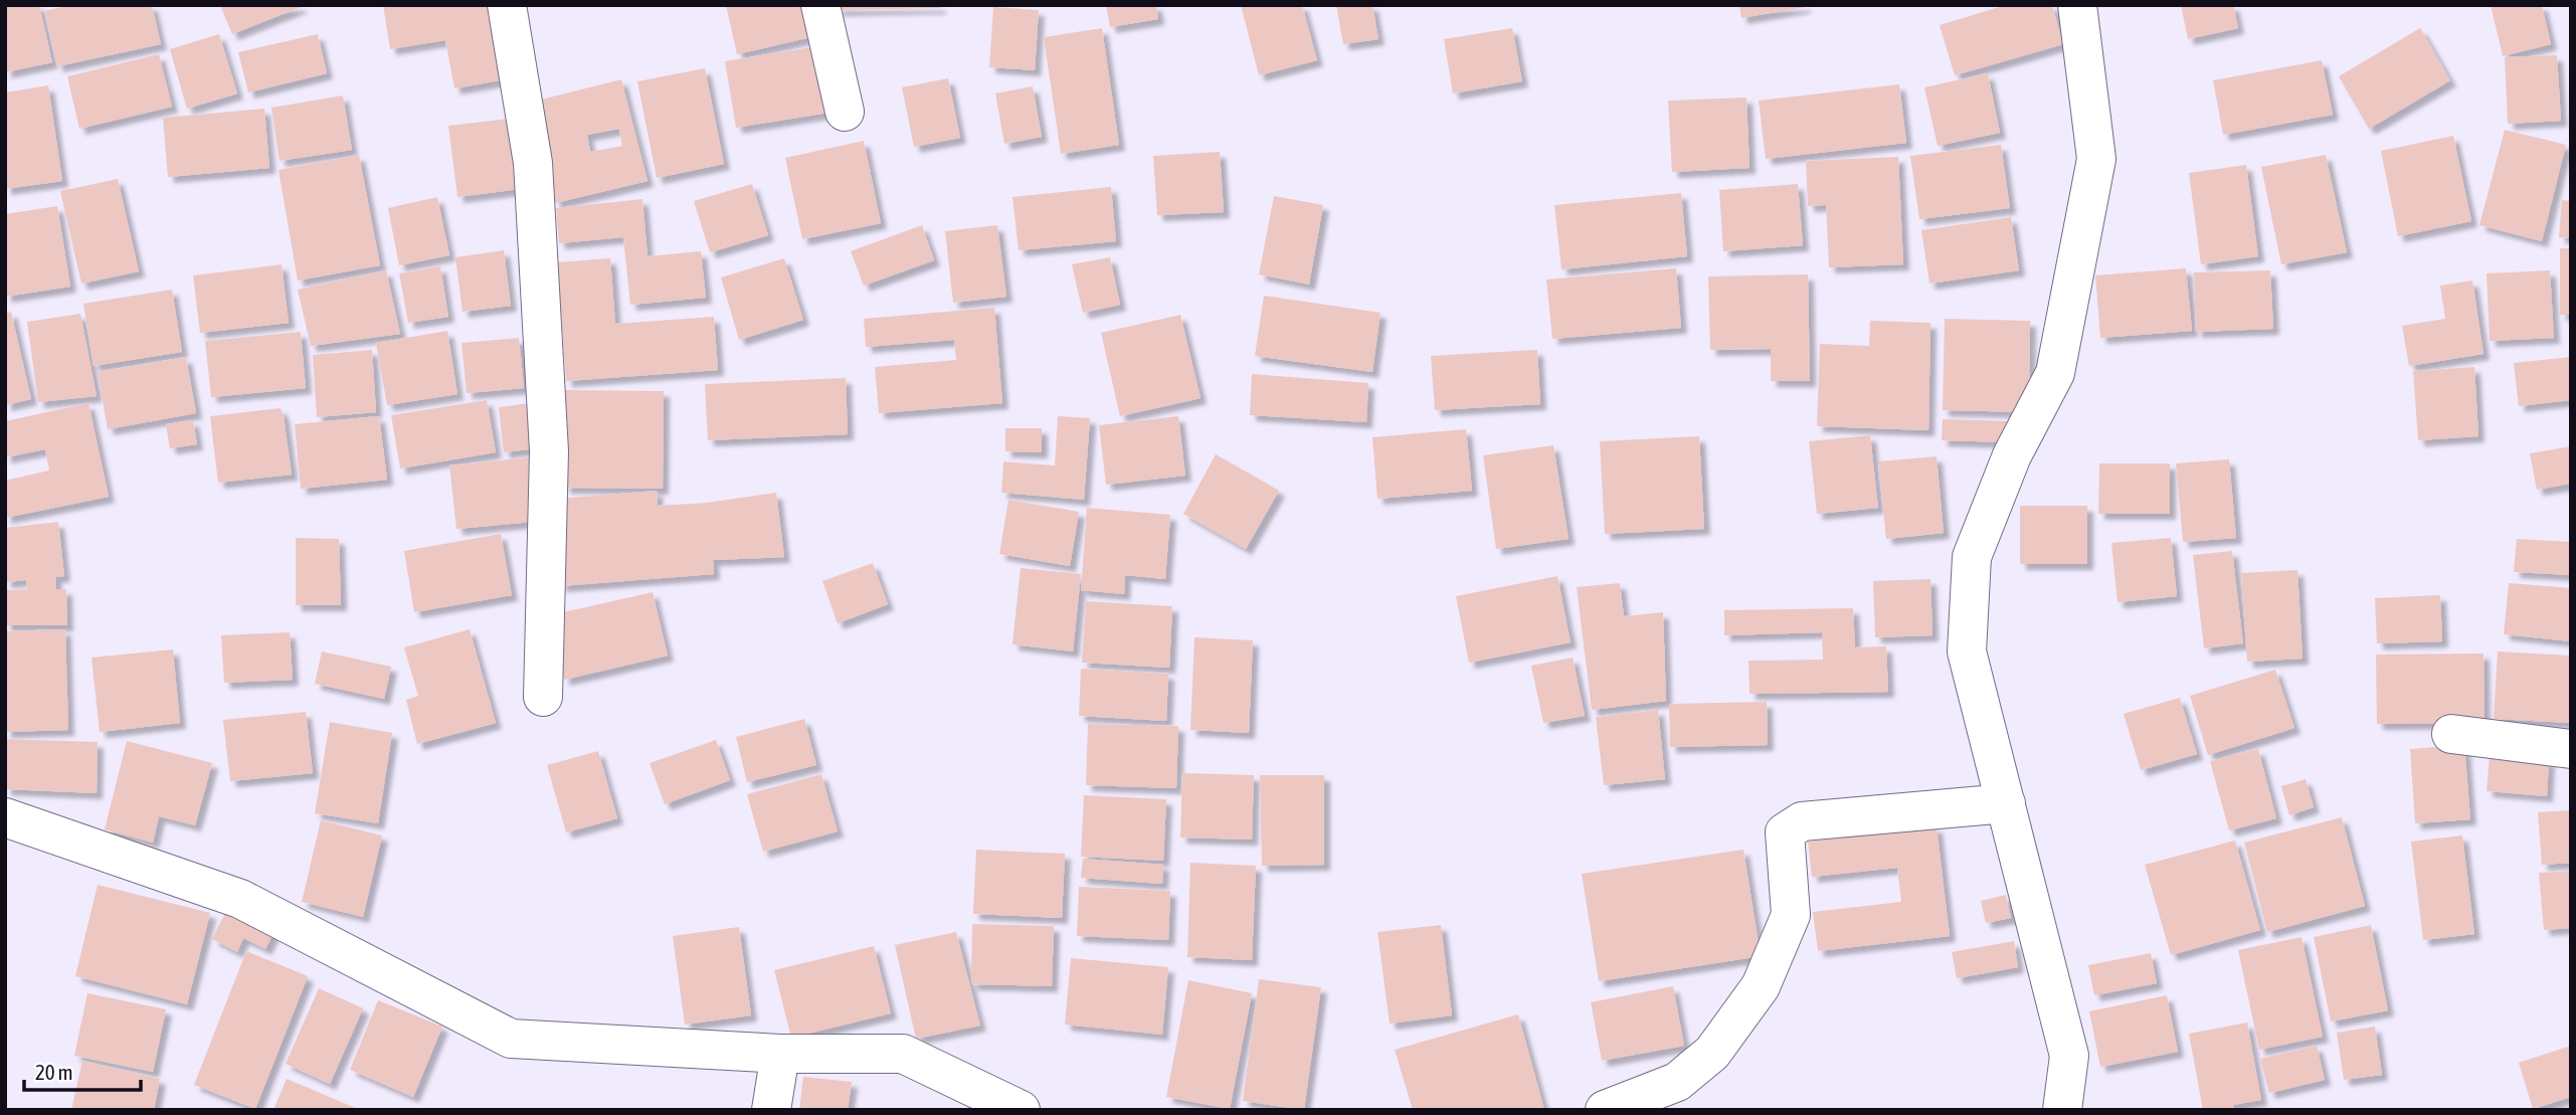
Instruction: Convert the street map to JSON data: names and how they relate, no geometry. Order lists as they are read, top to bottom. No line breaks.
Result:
{"scale_bar":"20 m"}
